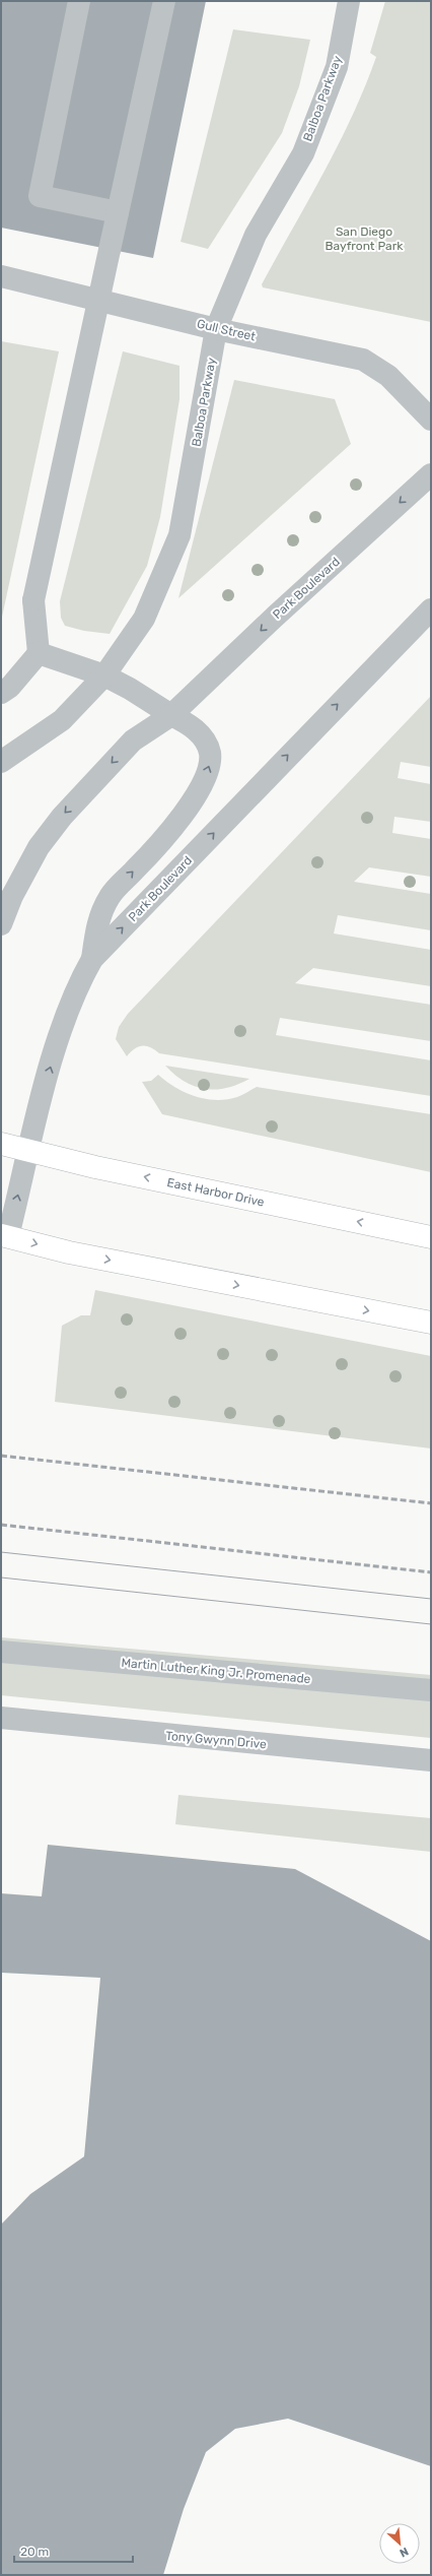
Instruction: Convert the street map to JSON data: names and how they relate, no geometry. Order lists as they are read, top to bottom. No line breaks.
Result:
{"streets":{"main road":["East Harbor Drive"],"street":["Balboa Parkway","Gull Street","Park Boulevard","Martin Luther King Jr. Promenade","Tony Gwynn Drive"]},"crossings":[["Balboa Parkway","Gull Street"],["Park Boulevard","East Harbor Drive"]],"parks":["San Diego Bayfront Park"],"scale_bar":"20 m","north":"bottom right"}
